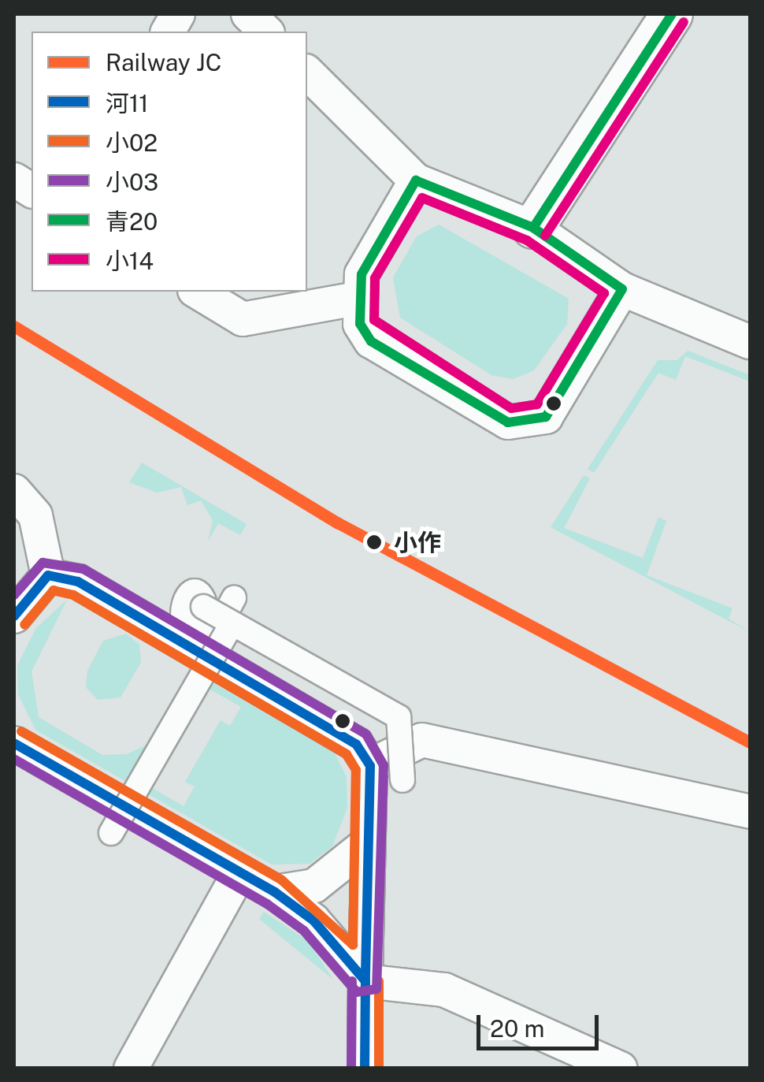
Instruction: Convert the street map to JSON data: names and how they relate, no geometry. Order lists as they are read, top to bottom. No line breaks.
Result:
{"places":["小作"],"lines":["transit line 青20","transit line 小14","rail line JC","transit line 小03","transit line 河11","transit line 小02"],"legend":["Railway JC","河11","小02","小03","青20","小14"],"scale_bar":"20 m"}
